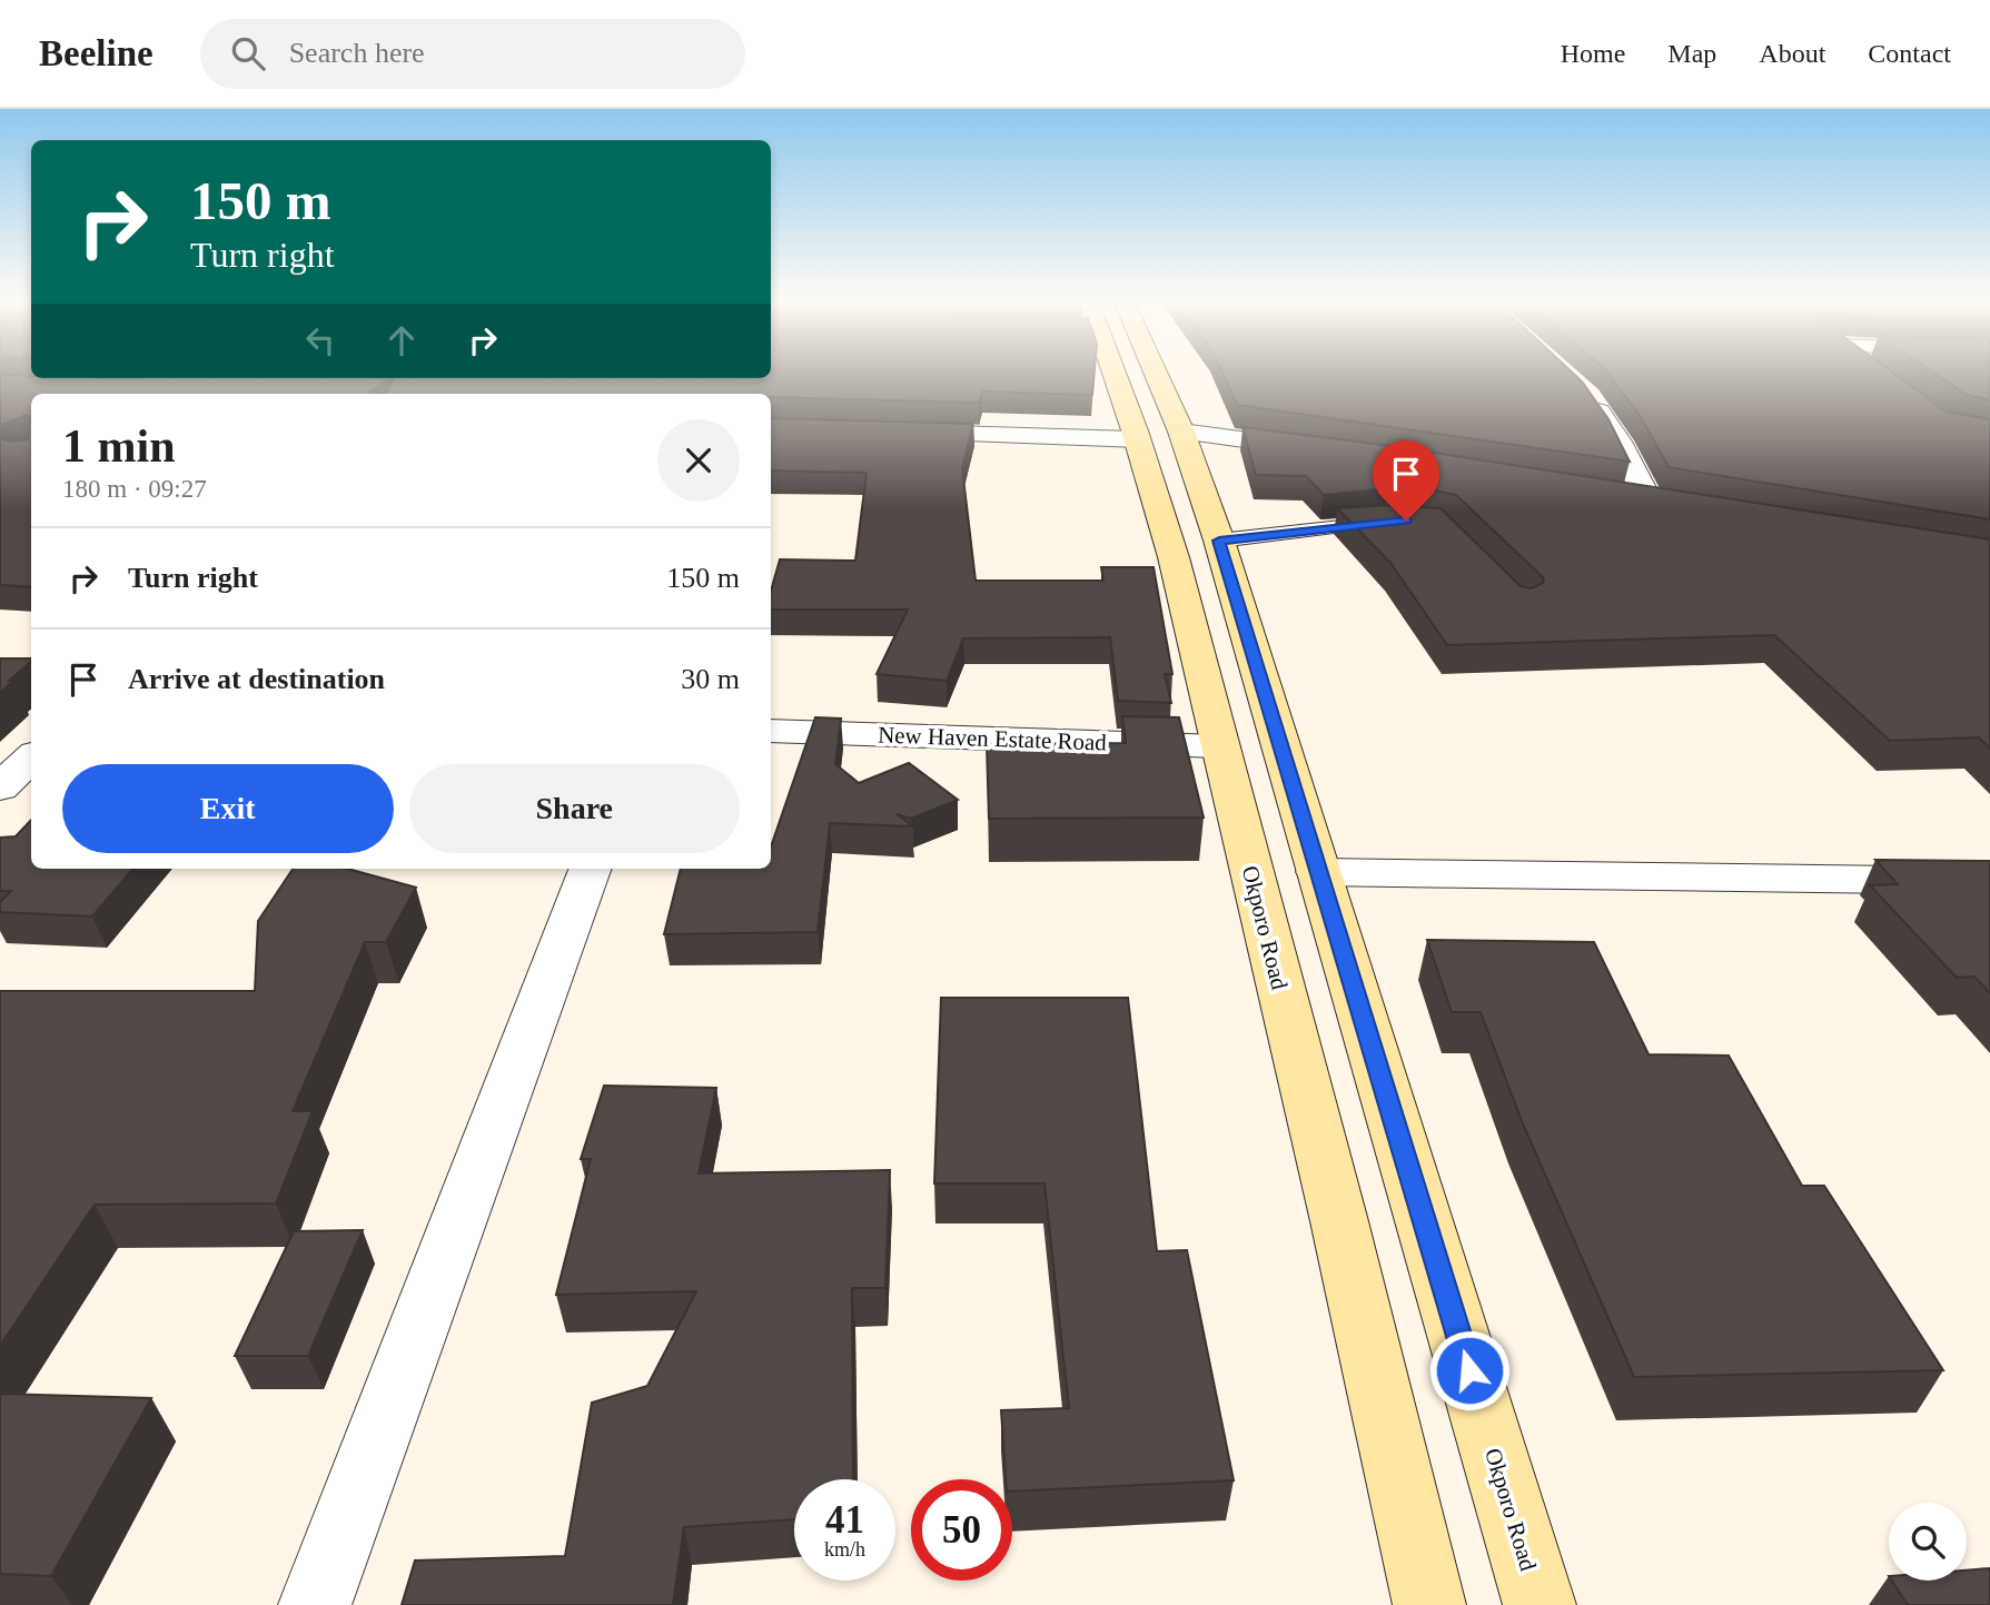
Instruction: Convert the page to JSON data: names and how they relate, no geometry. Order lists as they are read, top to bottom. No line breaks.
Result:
{"streets":{"main road":["Okporo Road"],"street":["New Haven Estate Road"]},"crossings":[["New Haven Estate Road","Okporo Road"]],"page":{"header":"Beeline","search":"Search here","nav":["Home","Map","About","Contact"],"turn":["150 m","Turn right"],"heading":["1 min","180 m · 09:27"],"list":[{"name":"Turn right","value":"150 m"},{"name":"Arrive at destination","value":"30 m"}],"buttons":["Exit","Share"],"speed":"41 km/h","limit":"50"}}
